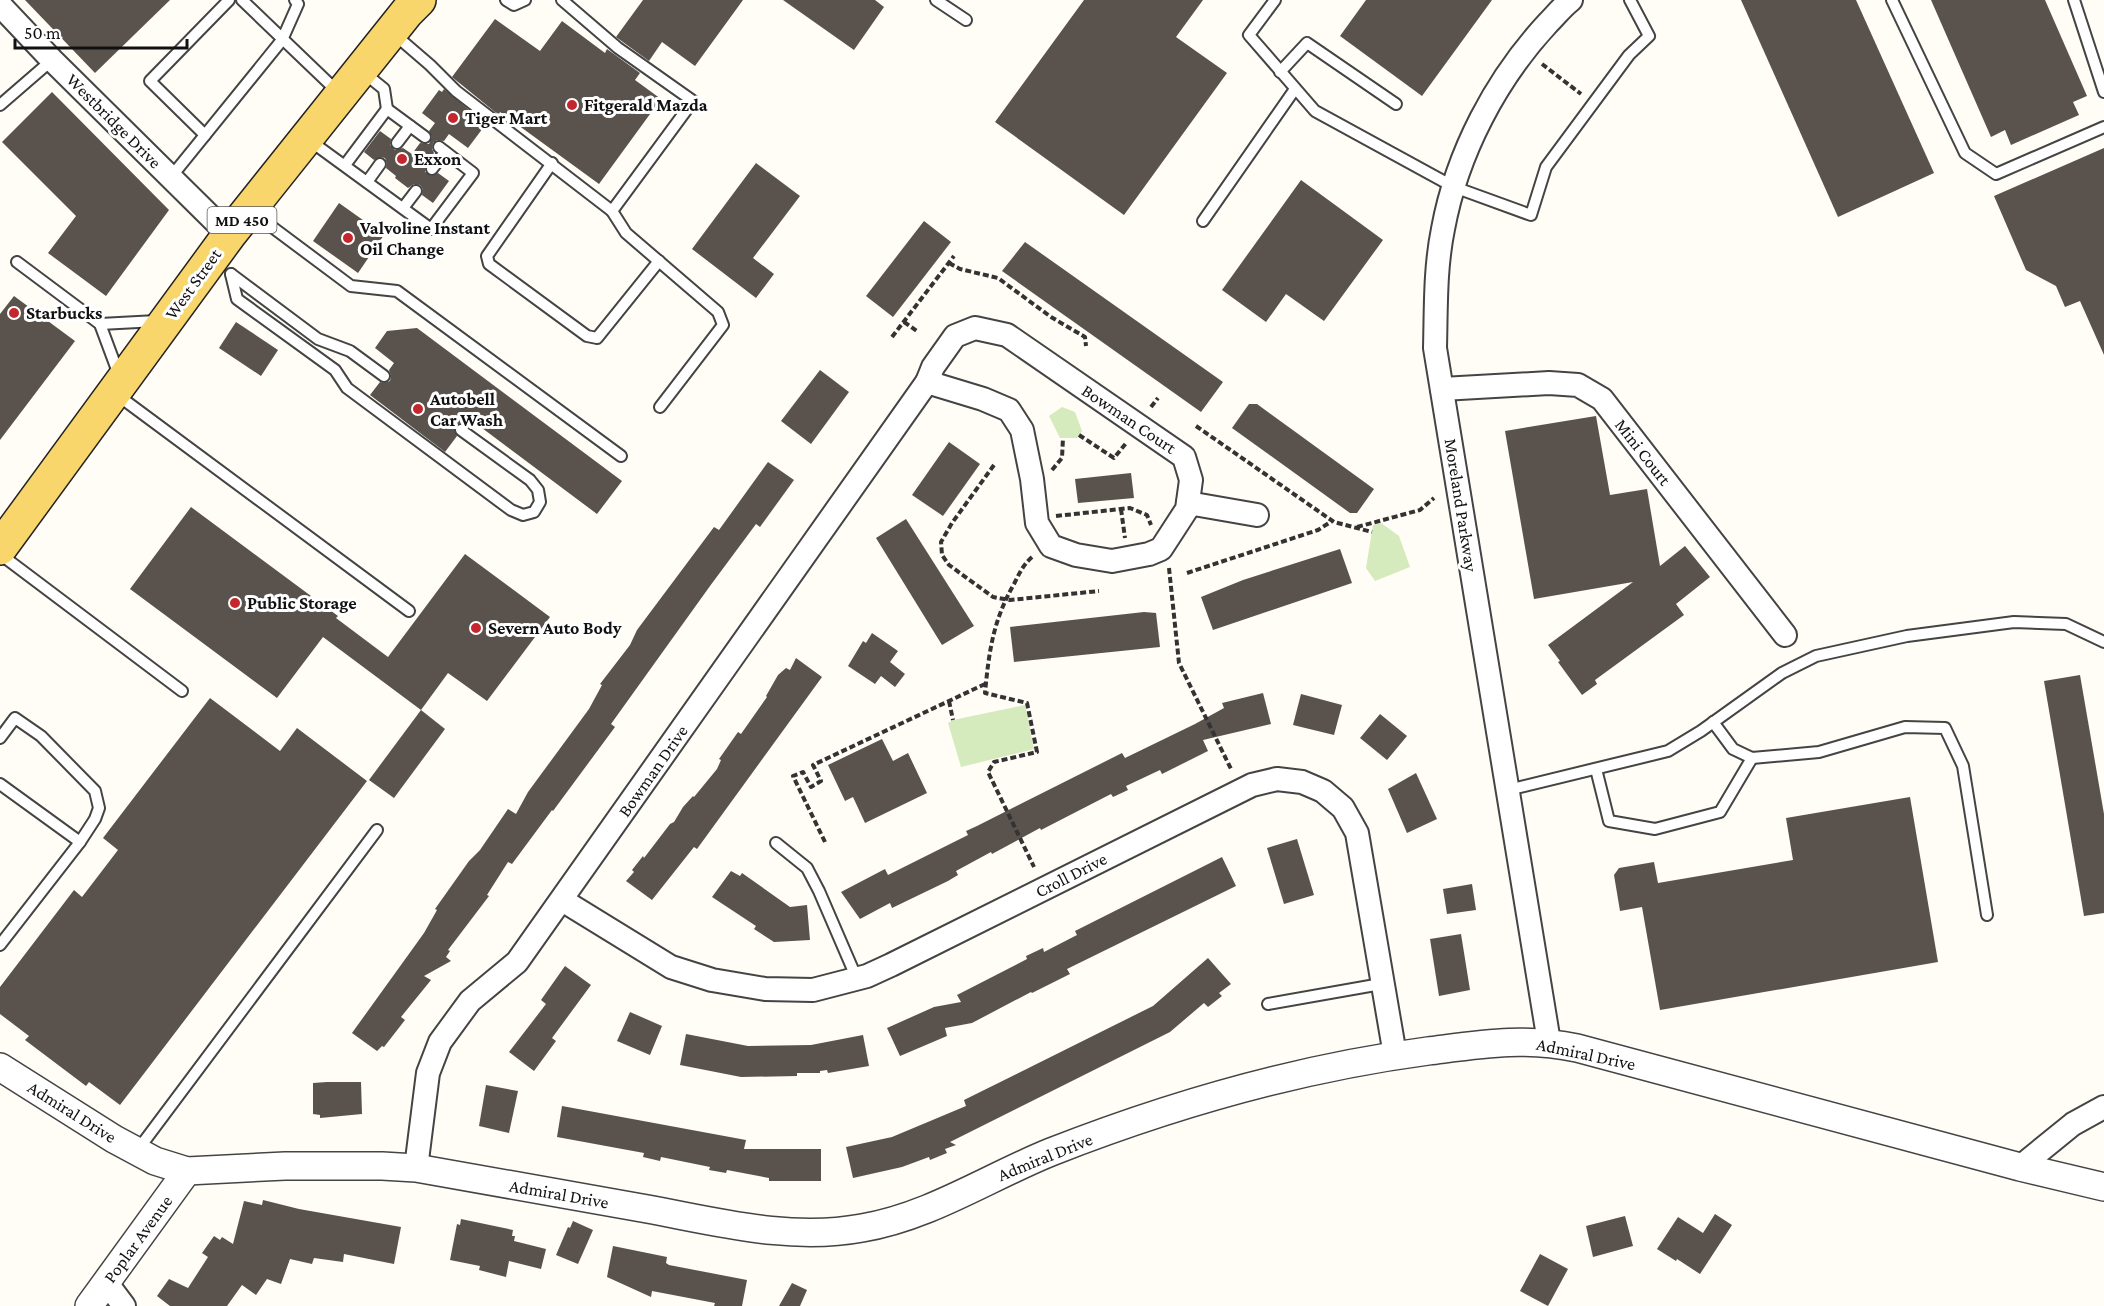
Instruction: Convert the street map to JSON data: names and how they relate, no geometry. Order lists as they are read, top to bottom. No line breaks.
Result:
{"streets":{"main road":["MD 450","West Street"],"street":["Westbridge Drive","Bowman Court","Mini Court","Moreland Parkway","Bowman Drive","Croll Drive","Admiral Drive","Poplar Avenue"]},"crossings":[["Westbridge Drive","West Street"],["Bowman Court","Bowman Drive"],["Mini Court","Moreland Parkway"],["Moreland Parkway","Admiral Drive"],["Bowman Drive","Croll Drive"],["Bowman Drive","Admiral Drive"],["Croll Drive","Admiral Drive"],["Admiral Drive","Poplar Avenue"]],"places":["Fitgerald Mazda","Tiger Mart","Exxon","Valvoline Instant Oil Change","Starbucks","Autobell Car Wash","Public Storage","Severn Auto Body"],"scale_bar":"50 m"}
